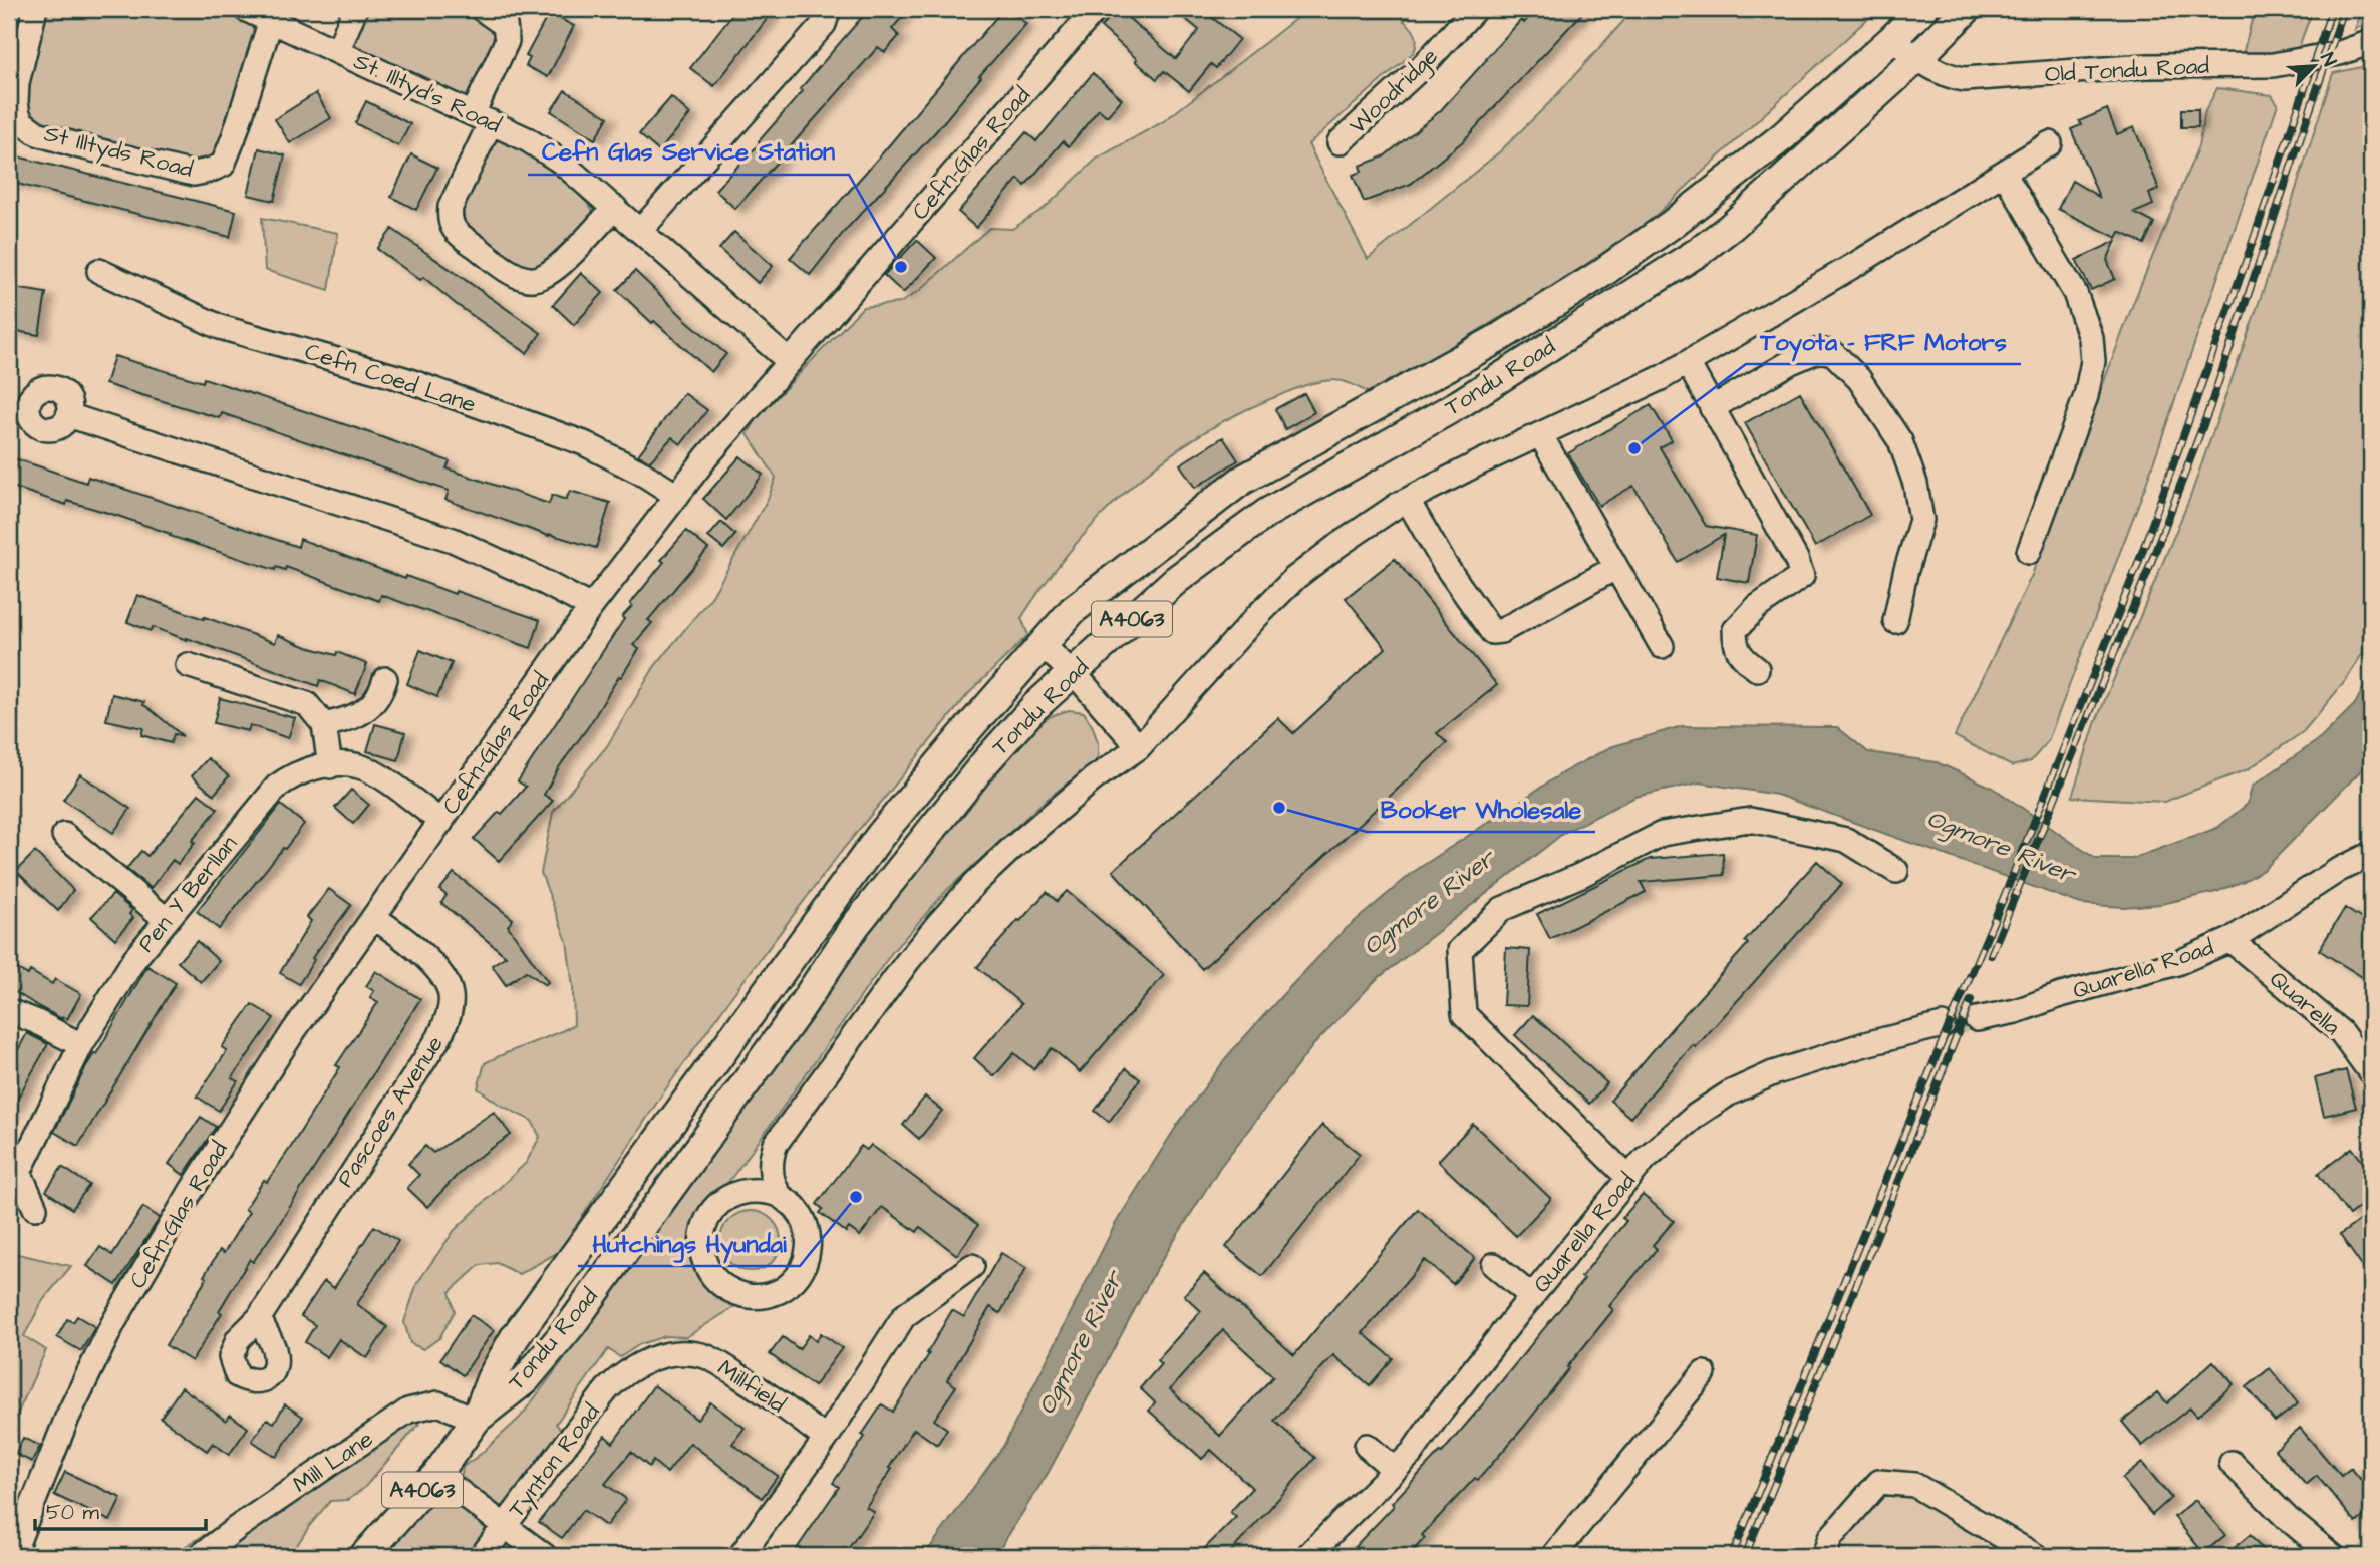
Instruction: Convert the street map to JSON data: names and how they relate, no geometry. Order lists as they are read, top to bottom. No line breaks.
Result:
{"streets":{"main road":["Tondu Road","A4063"],"street":["Old Tondu Road","Woodridge","St. Illtyd's Road","St Illtyds Road","Cefn-Glas Road","Cefn Coed Lane","Pen Y Berllan","Quarella Road","Quarella","Pascoes Avenue","Millfield","Tynton Road","Mill Lane"]},"crossings":[["Old Tondu Road","Tondu Road"],["St. Illtyd's Road","St Illtyds Road"],["St. Illtyd's Road","Cefn-Glas Road"],["Cefn-Glas Road","Cefn Coed Lane"],["Cefn-Glas Road","Pen Y Berllan"],["Cefn-Glas Road","Pascoes Avenue"],["Tondu Road","Mill Lane"],["Quarella Road","Quarella"],["Millfield","Tynton Road"]],"water":["Ogmore River"],"places":["Cefn Glas Service Station","Toyota - FRF Motors","Booker Wholesale","Hutchings Hyundai"],"scale_bar":"50 m","north":"top right"}
